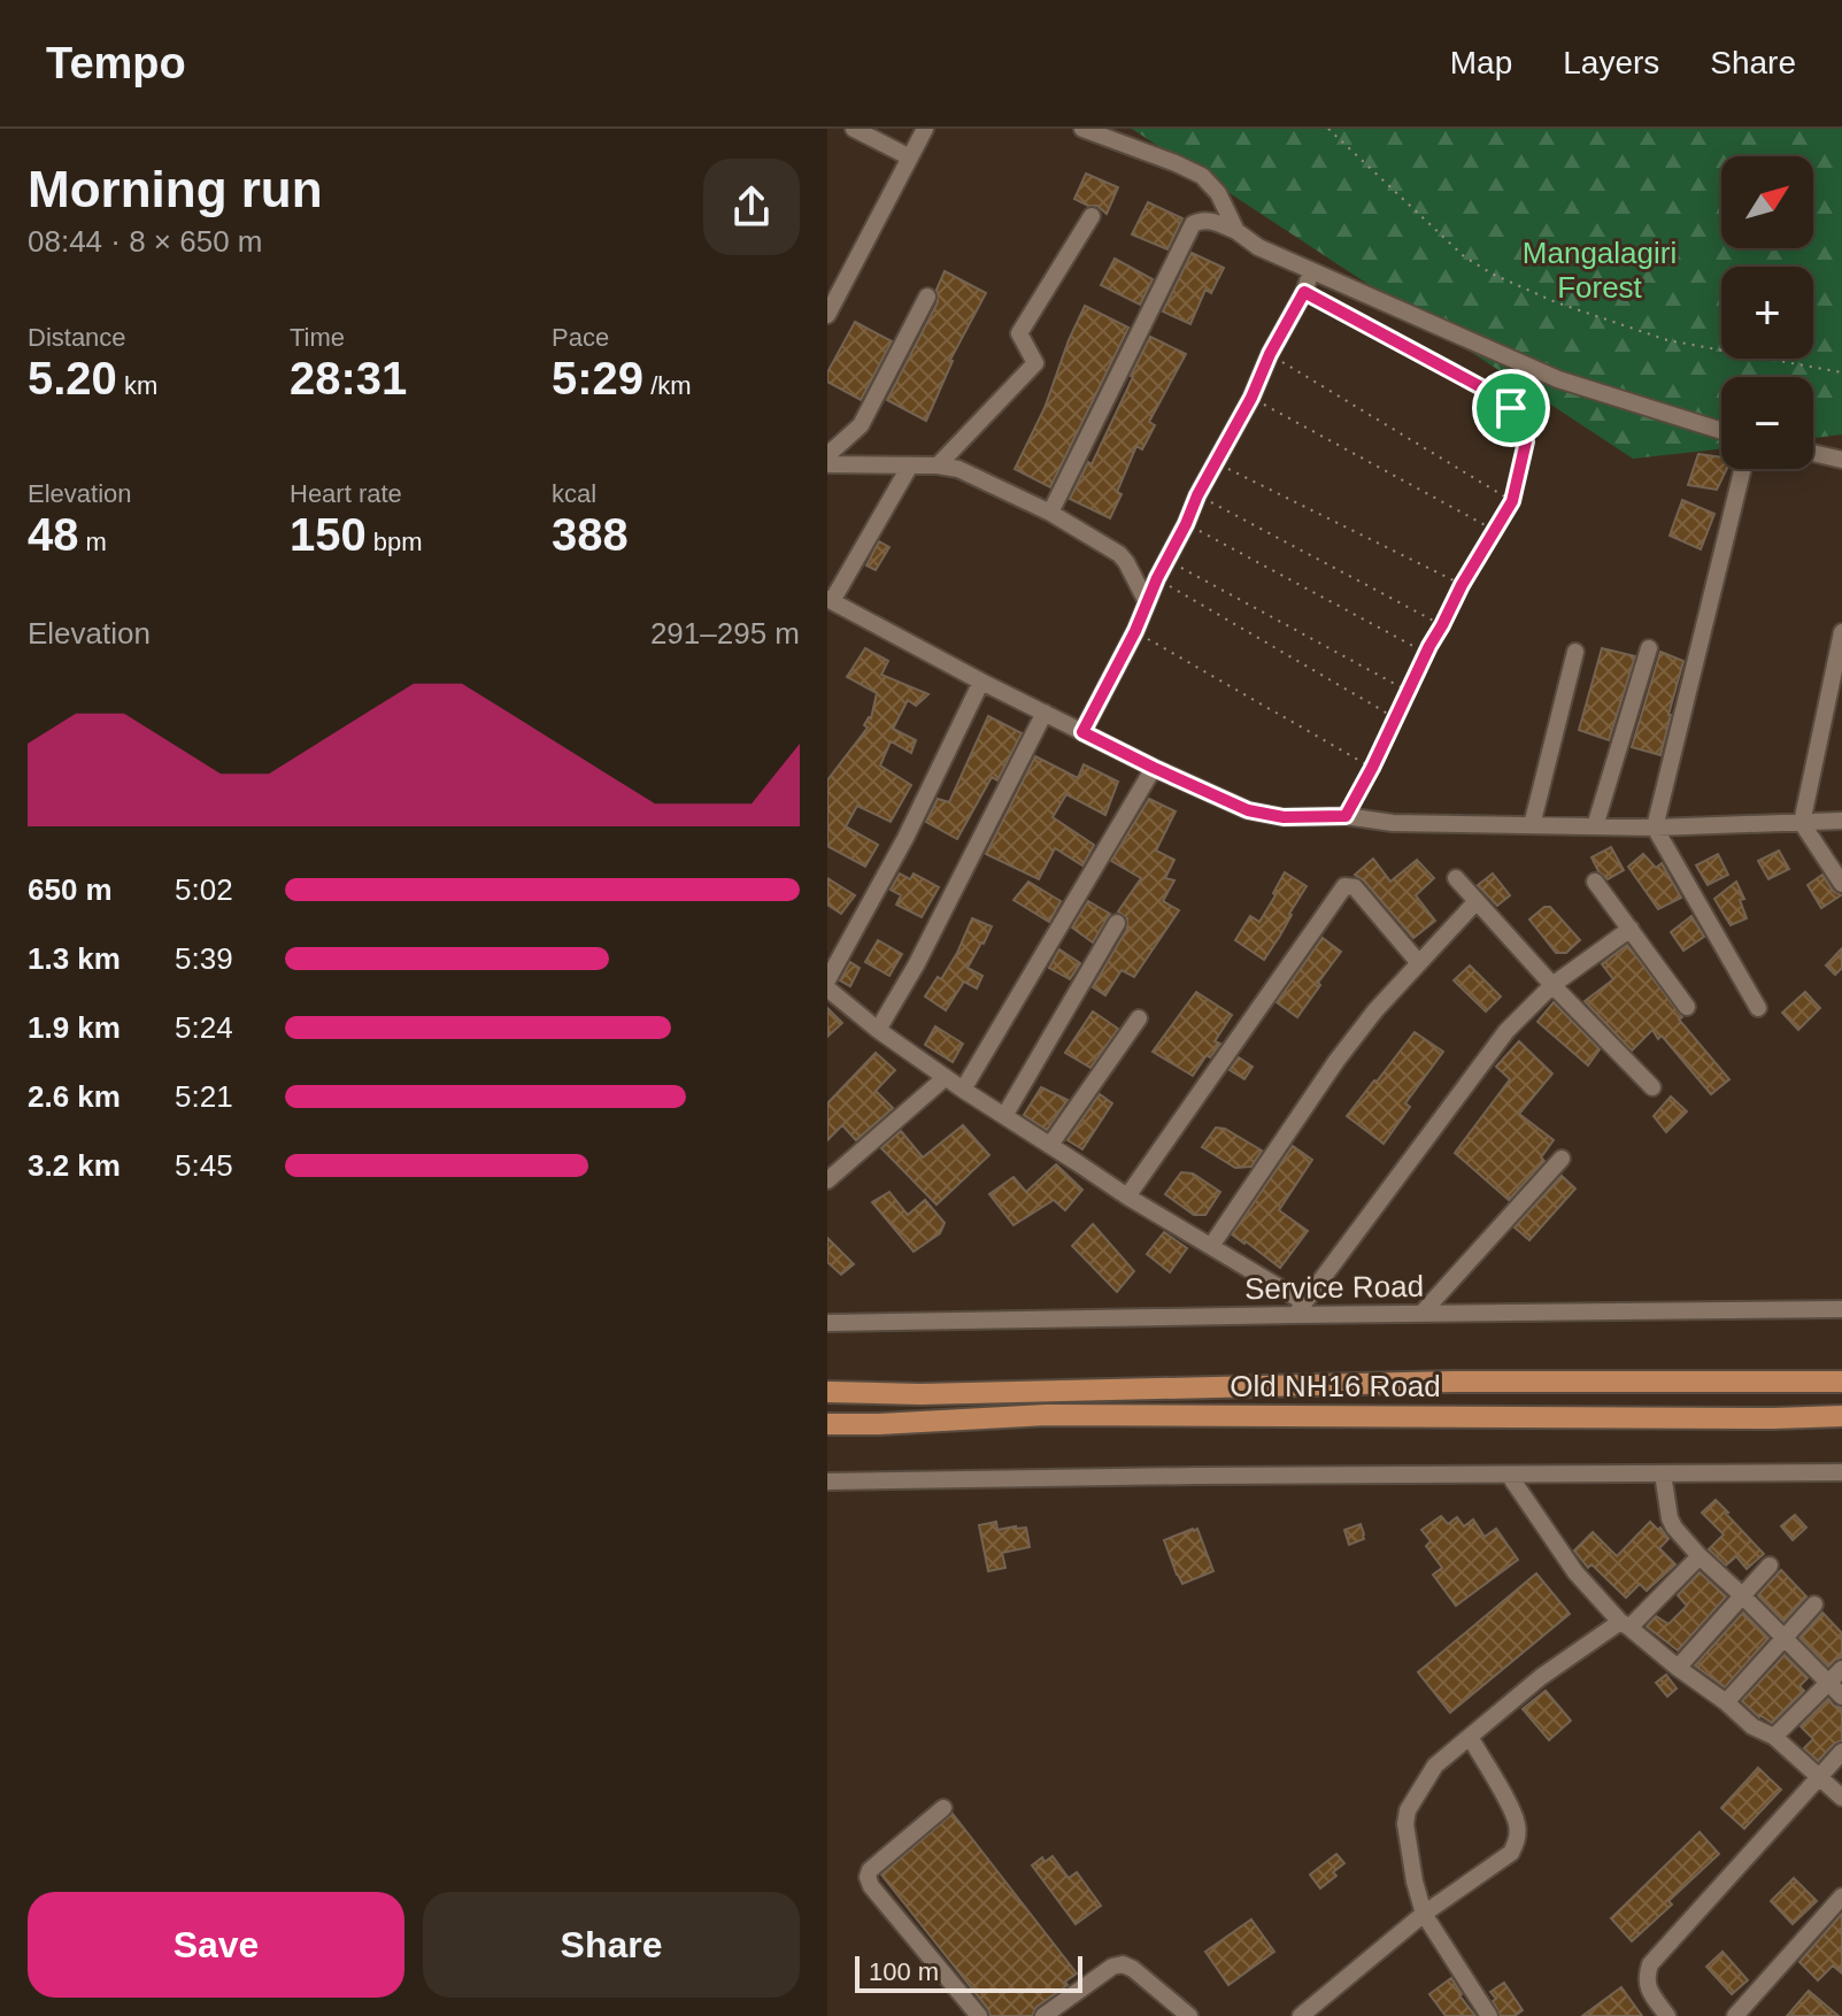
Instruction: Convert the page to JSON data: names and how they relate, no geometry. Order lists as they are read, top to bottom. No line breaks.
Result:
{"streets":{"main road":["Old NH16 Road"],"street":["Service Road"]},"parks":["Mangalagiri Forest"],"scale_bar":"100 m","north":"top right","page":{"header":"Tempo","nav":["Map","Layers","Share"],"heading":["Morning run","08:44 · 8 × 650 m"],"map_buttons":["+","−"],"stats":[["Distance","5.20 km"],["Time","28:31"],["Pace","5:29 /km"],["Elevation","48 m"],["Heart rate","150 bpm"],["kcal","388"]],"chart":["Elevation","291–295 m"],"list":[{"name":"650 m","note":"5:02"},{"name":"1.3 km","note":"5:39"},{"name":"1.9 km","note":"5:24"},{"name":"2.6 km","note":"5:21"},{"name":"3.2 km","note":"5:45"}],"buttons":["Save","Share"],"scale":"100 m"}}
